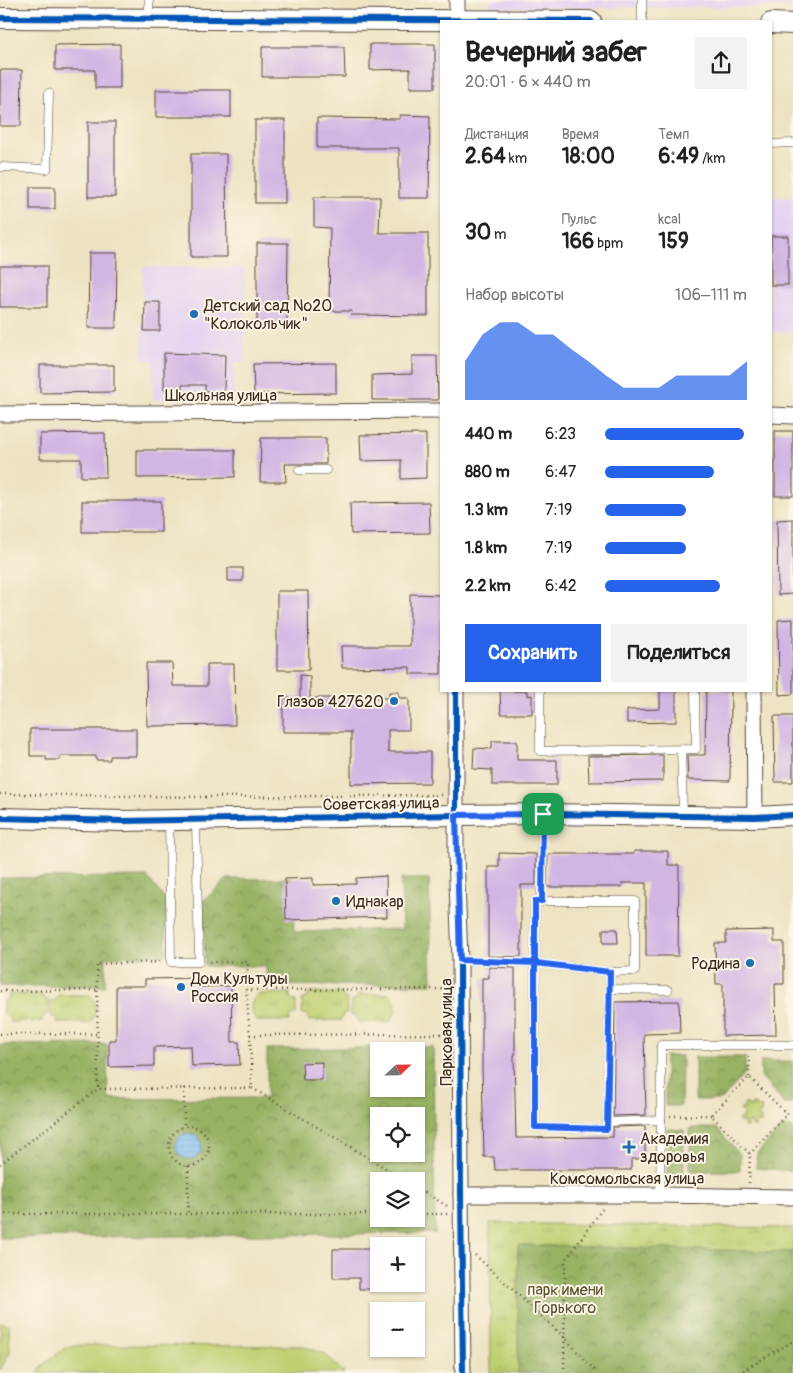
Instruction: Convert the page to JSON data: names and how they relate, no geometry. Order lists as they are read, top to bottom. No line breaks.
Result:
{"streets":{"street":["Школьная улица","Советская улица","Парковая улица","Комсомольская улица"]},"crossings":[["Советская улица","Парковая улица"],["Парковая улица","Комсомольская улица"]],"parks":["парк имени Горького"],"places":{"other":["Детский сад №20 \"Колокольчик\"","Глазов 427620","Иднакар","Родина","Дом Культуры Россия"],"health":["Академия здоровья"]},"north":"right","page":{"heading":["Вечерний забег","20:01 · 6 × 440 m"],"stats":[["Дистанция","2.64 km"],["Время","18:00"],["Темп","6:49 /km"],["30 m"],["Пульс","166 bpm"],["kcal","159"]],"chart":["Набор высоты","106–111 m"],"list":[{"name":"440 m","note":"6:23"},{"name":"880 m","note":"6:47"},{"name":"1.3 km","note":"7:19"},{"name":"1.8 km","note":"7:19"},{"name":"2.2 km","note":"6:42"}],"buttons":["Сохранить","Поделиться"],"map_buttons":["+","−"]}}
